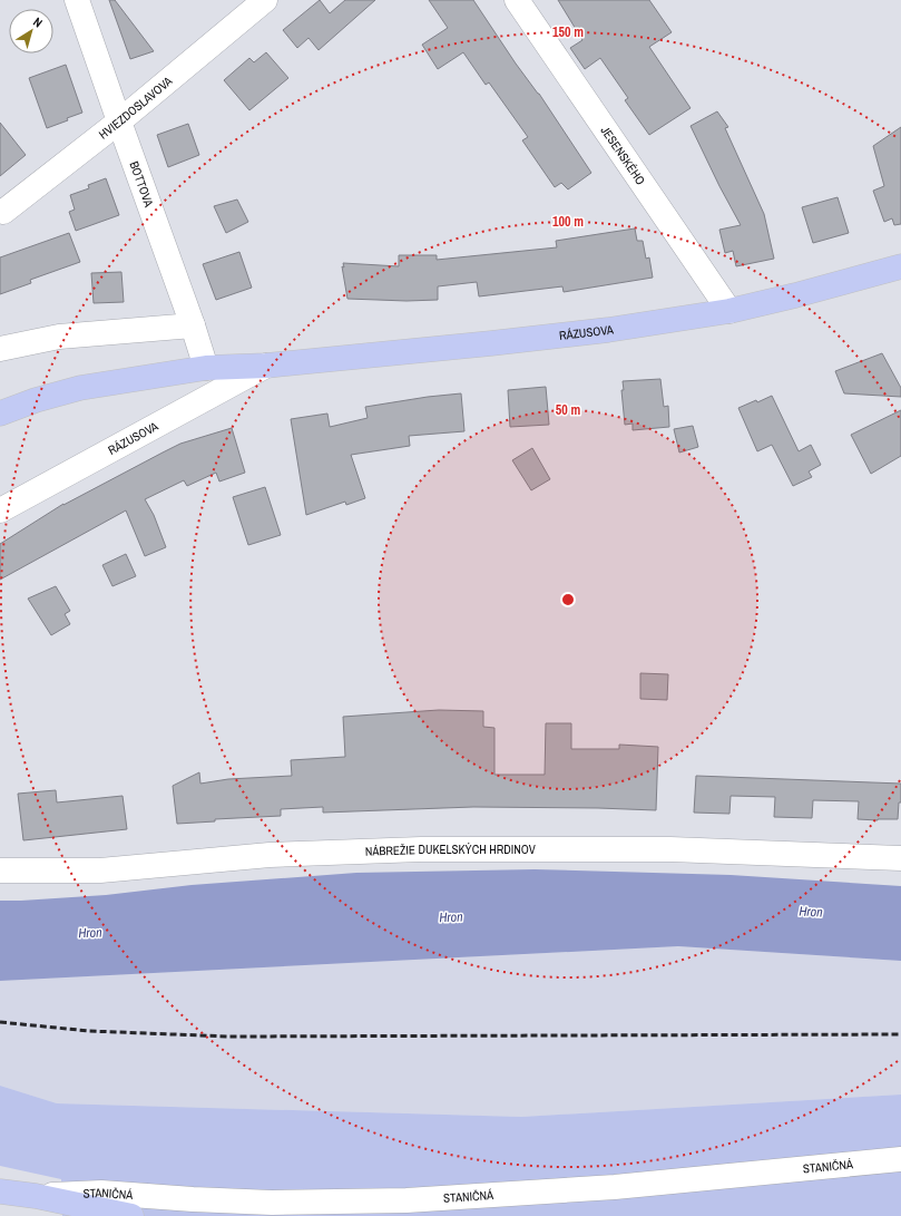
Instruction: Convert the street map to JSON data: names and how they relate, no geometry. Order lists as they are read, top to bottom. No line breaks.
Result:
{"streets":{"main road":["RÁZUSOVA"],"street":["HVIEZDOSLAVOVA","JESENSKÉHO","BOTTOVA","NÁBREŽIE DUKELSKÝCH HRDINOV","STANIČNÁ"]},"crossings":[["HVIEZDOSLAVOVA","BOTTOVA"],["JESENSKÉHO","RÁZUSOVA"],["BOTTOVA","RÁZUSOVA"]],"water":["Hron"],"north":"top right","rings":["150 m","100 m","50 m"]}
